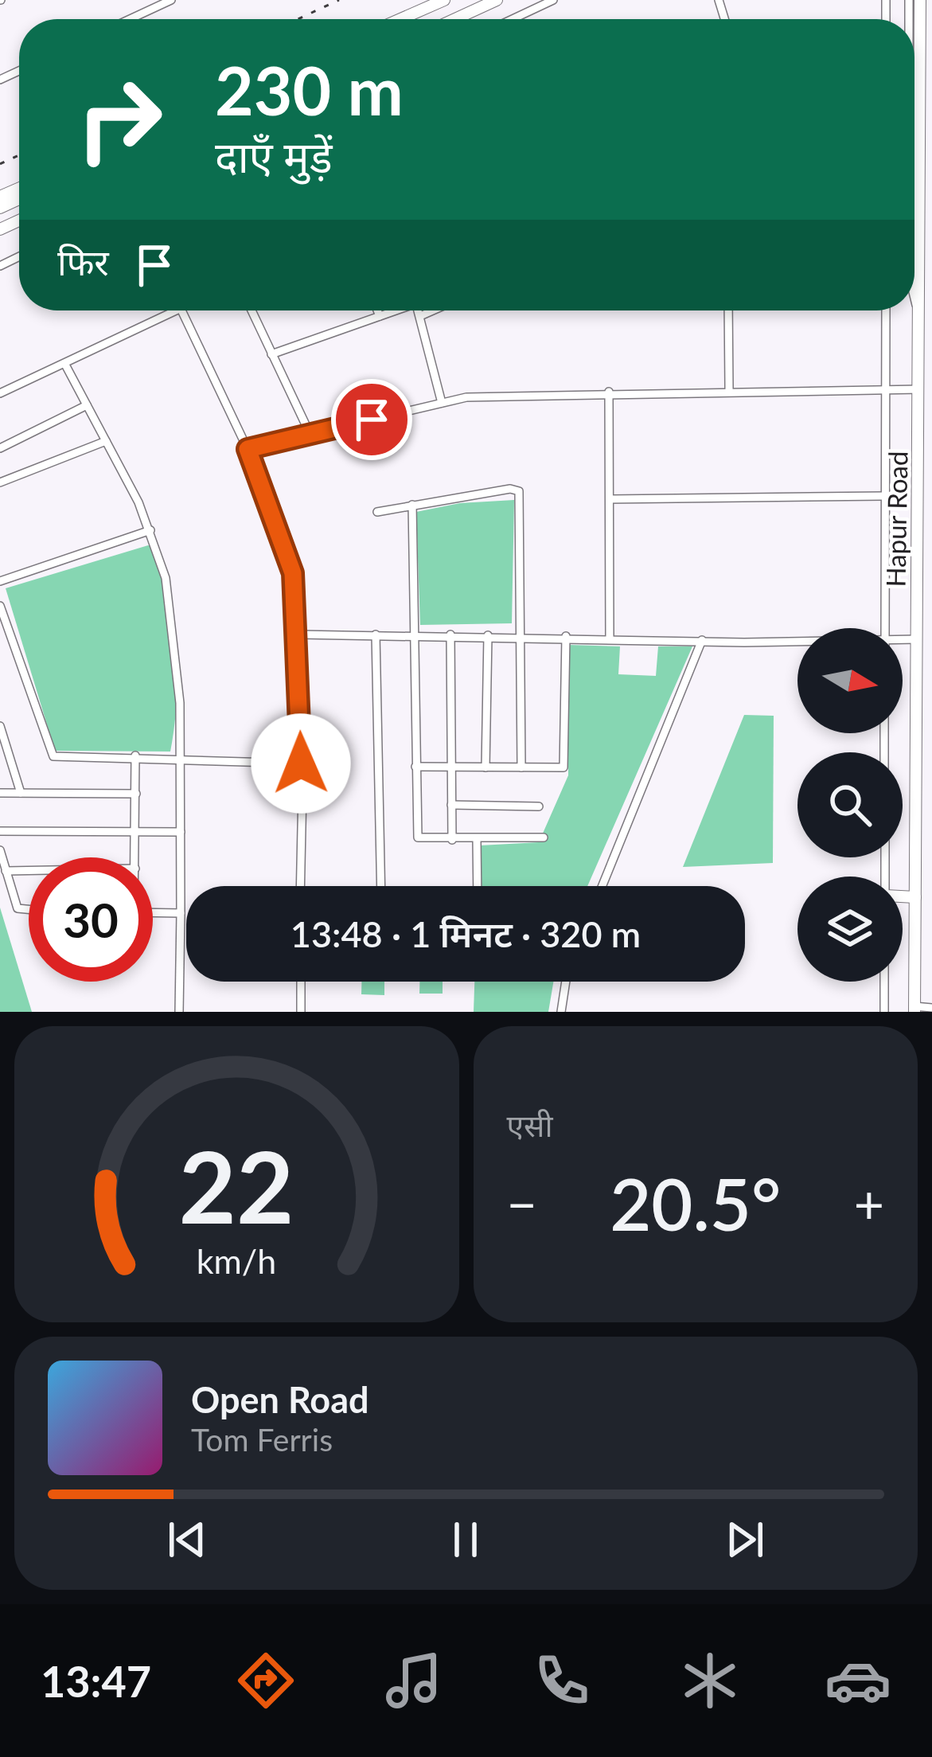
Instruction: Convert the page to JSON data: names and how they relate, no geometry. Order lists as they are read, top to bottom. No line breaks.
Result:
{"streets":{"main road":["Hapur Road"]},"north":"right","page":{"turn":["230 m","दाएँ मुड़ें"],"then":"फिर","limit":"30","trip":"13:48 · 1 मिनट · 320 m","tile":"एसी","heat":["−","20.5°","+"],"song":["Open Road","Tom Ferris"],"tabs":"13:47","gauge":["22","km/h"]}}
